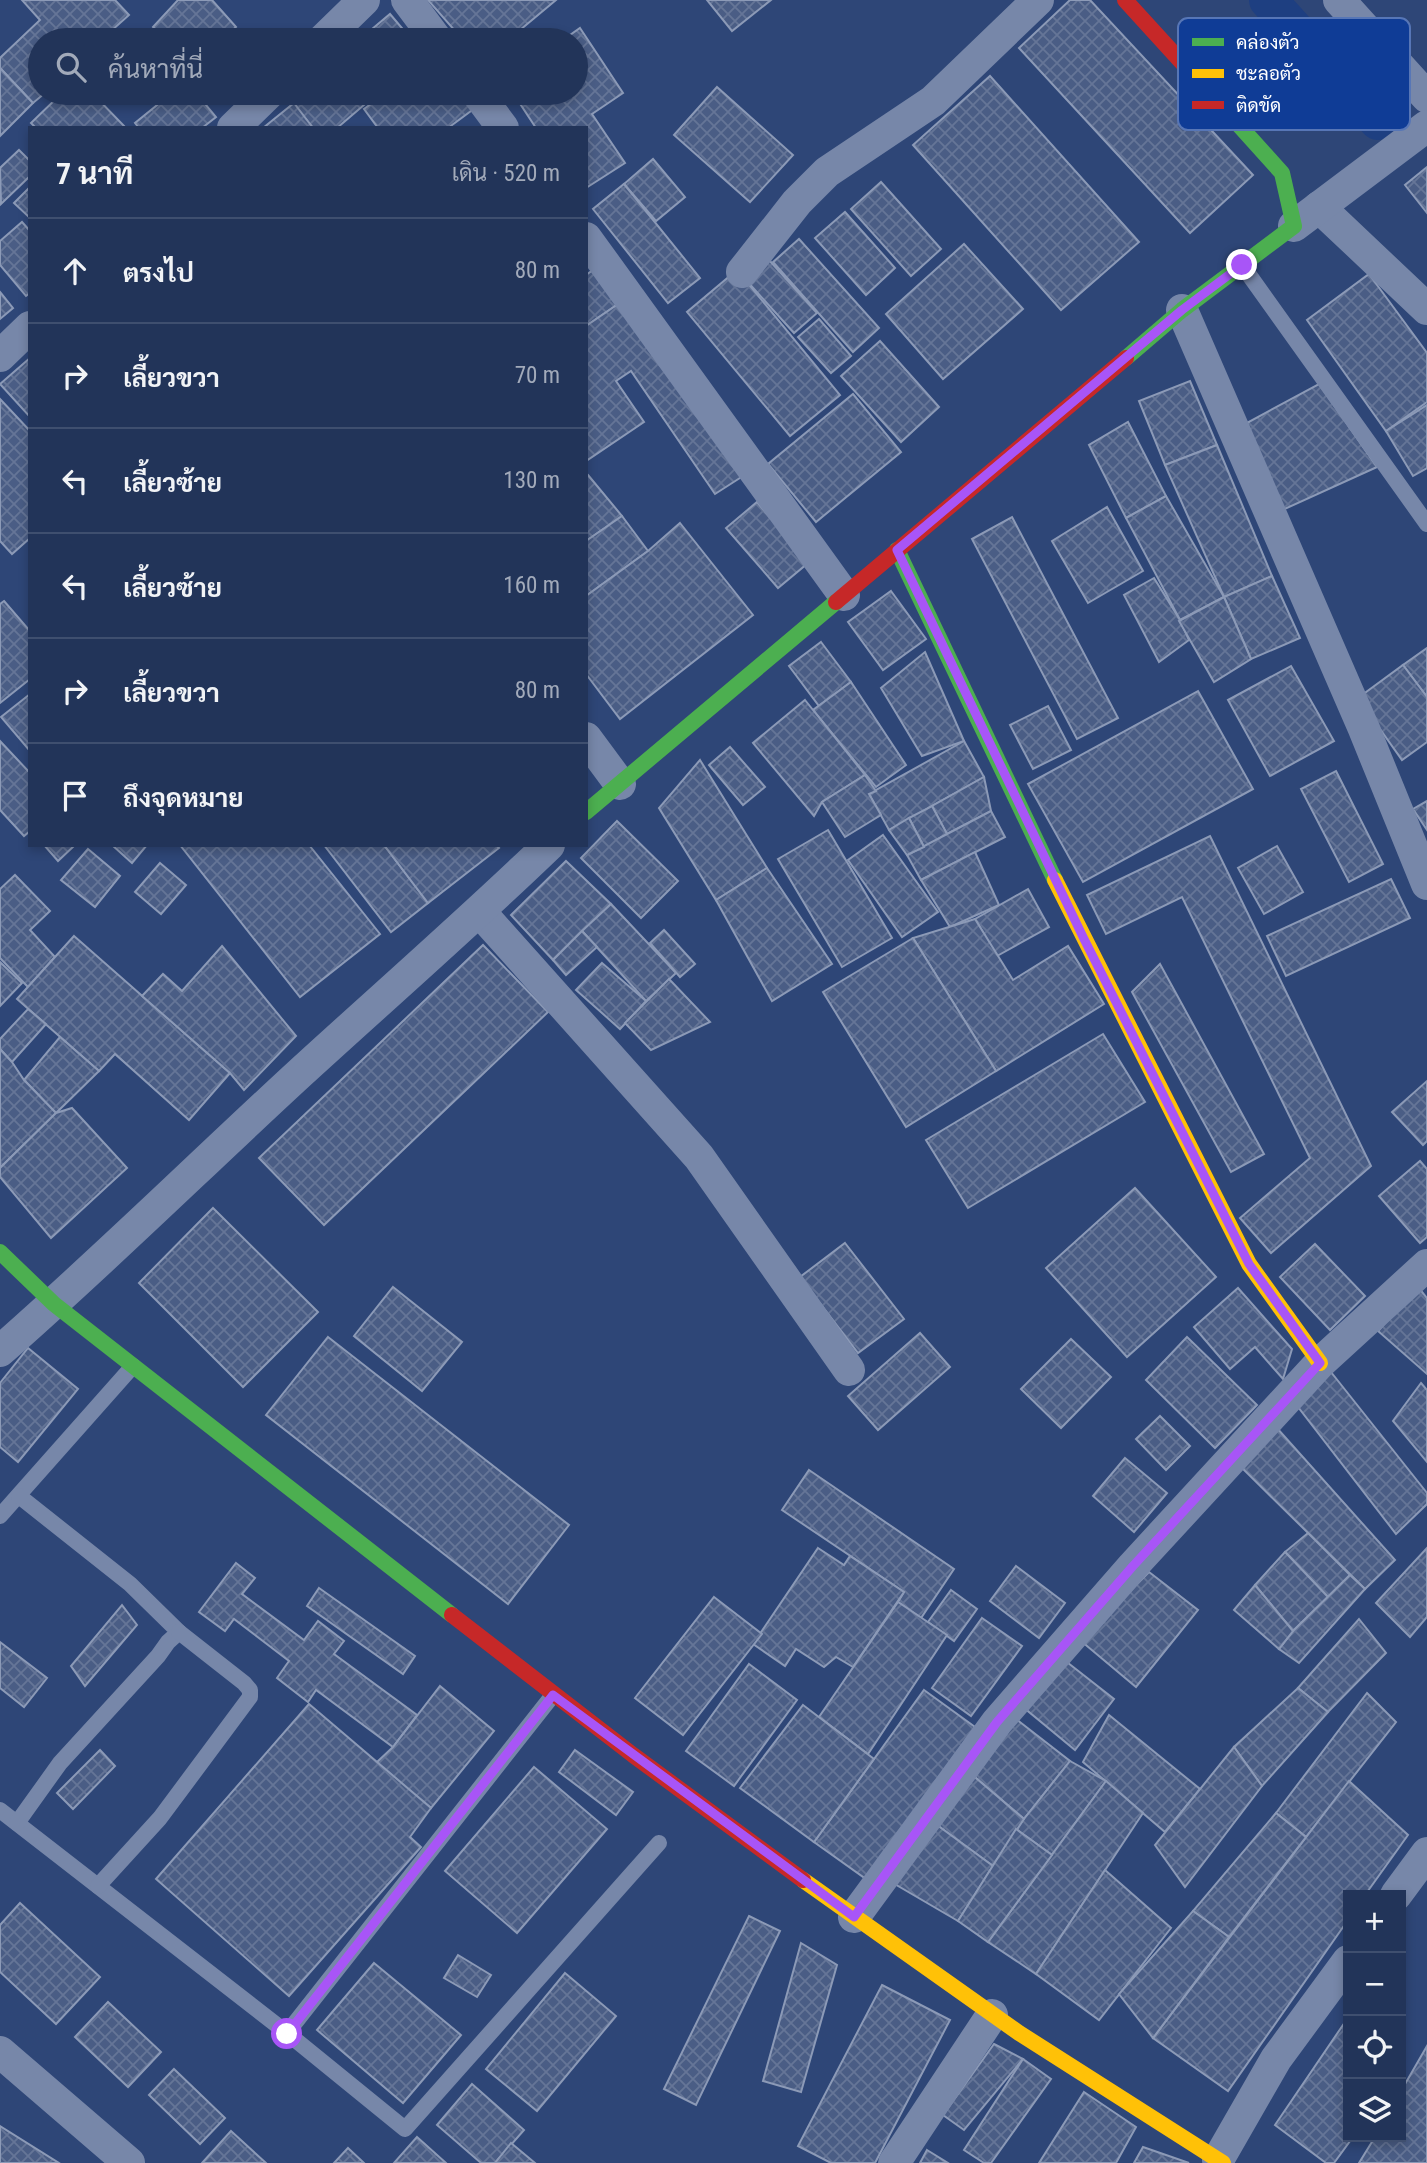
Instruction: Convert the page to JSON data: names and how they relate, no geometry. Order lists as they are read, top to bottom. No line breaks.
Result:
{"legend":["คล่องตัว","ชะลอตัว","ติดขัด"],"page":{"search":"ค้นหาที่นี่","heading":["7 นาที","เดิน · 520 m"],"list":[["ตรงไป","80 m"],["เลี้ยวขวา","70 m"],["เลี้ยวซ้าย","130 m"],["เลี้ยวซ้าย","160 m"],["เลี้ยวขวา","80 m"],"ถึงจุดหมาย"],"map_buttons":["+","−"]}}
